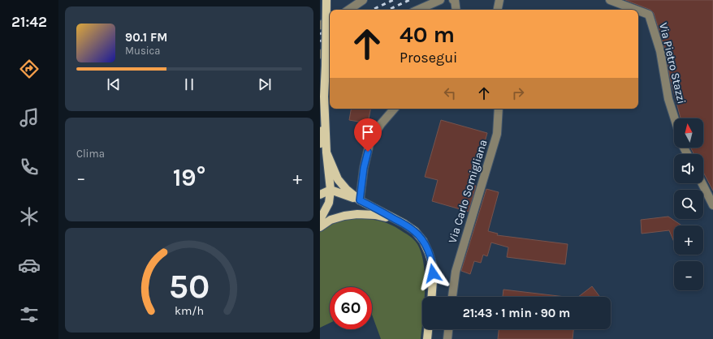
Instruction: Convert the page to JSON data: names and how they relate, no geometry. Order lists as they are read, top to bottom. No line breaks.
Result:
{"streets":{"street":["Via Pietro Stazzi","Via Carlo Somigliana"]},"north":"top","page":{"tabs":"21:42","turn":["40 m","Prosegui"],"song":["90.1 FM","Musica"],"tile":"Clima","map_buttons":["+","−"],"heat":["−","19°","+"],"limit":"60","trip":"21:43 · 1 min · 90 m","gauge":["50","km/h"]}}
